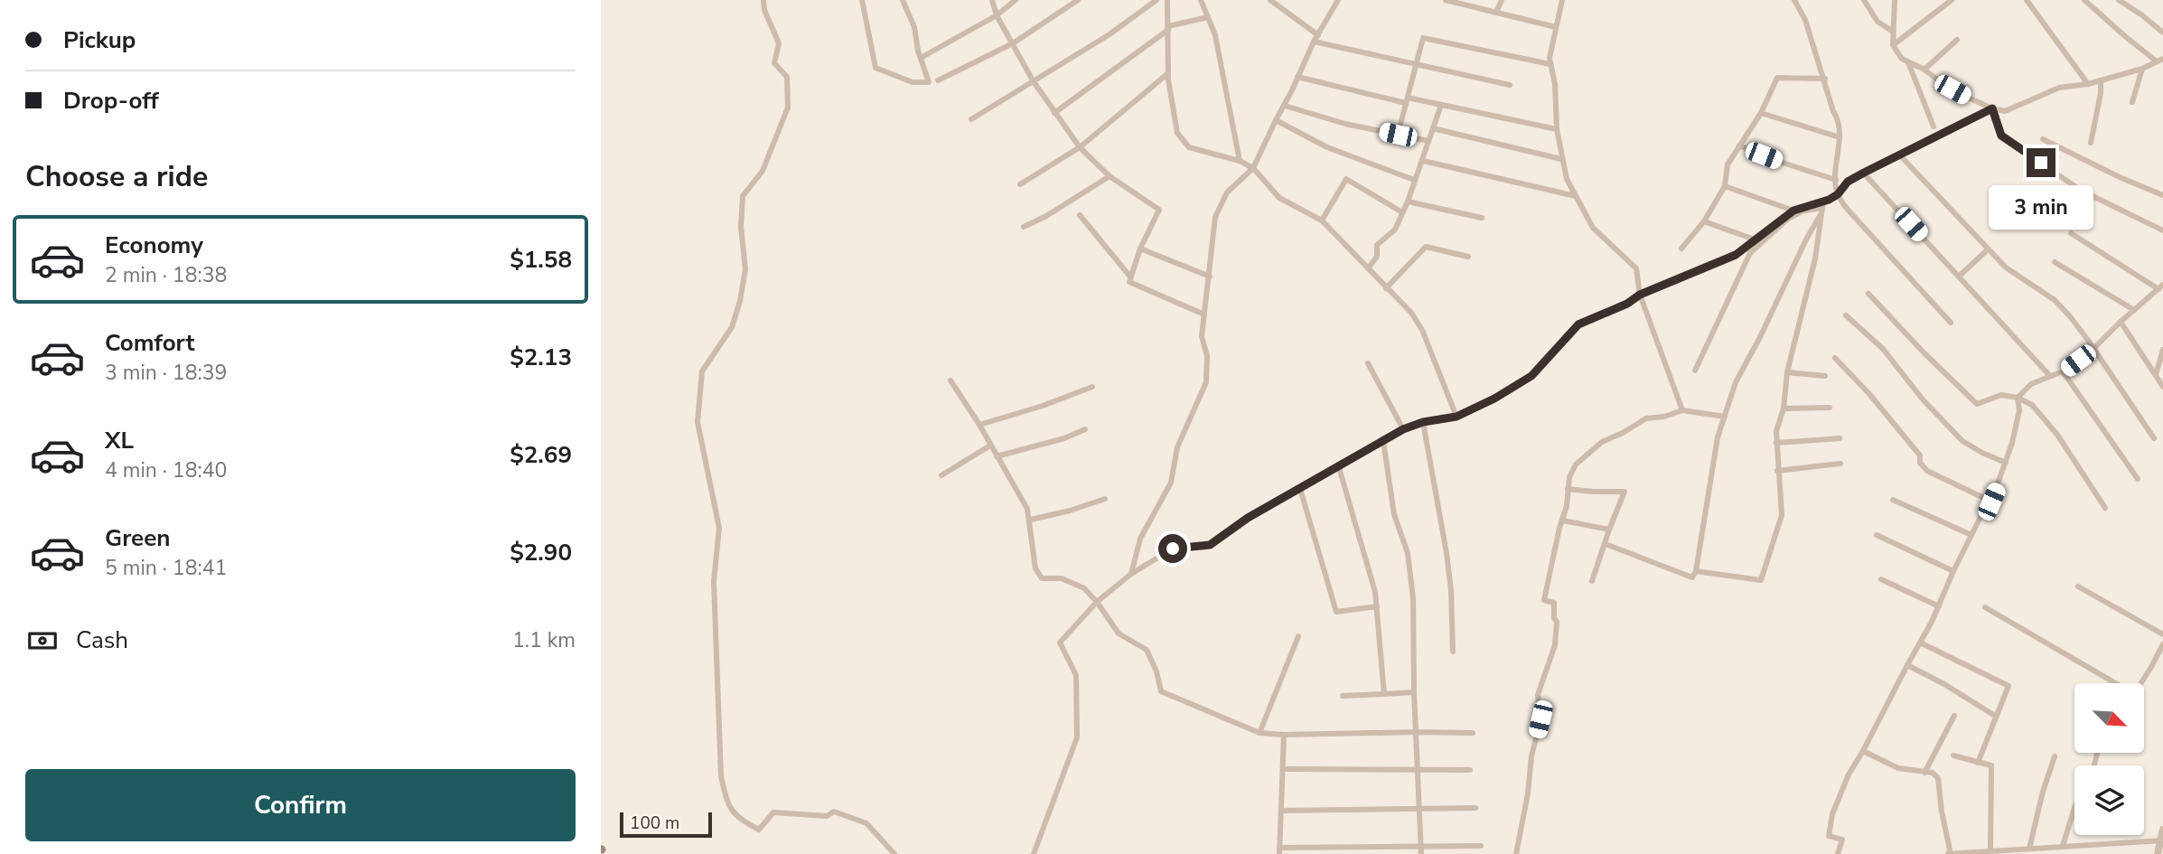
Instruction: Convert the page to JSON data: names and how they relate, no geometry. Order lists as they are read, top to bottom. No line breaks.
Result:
{"scale_bar":"100 m","north":"bottom right","page":{"banner":["Pickup","Drop-off"],"heading":"Choose a ride","bubble":"3 min","list":[{"name":"Economy","note":"2 min · 18:38","value":"$1.58"},{"name":"Comfort","note":"3 min · 18:39","value":"$2.13"},{"name":"XL","note":"4 min · 18:40","value":"$2.69"},{"name":"Green","note":"5 min · 18:41","value":"$2.90"}],"pay":["Cash","1.1 km"],"buttons":"Confirm","scale":"100 m"}}
